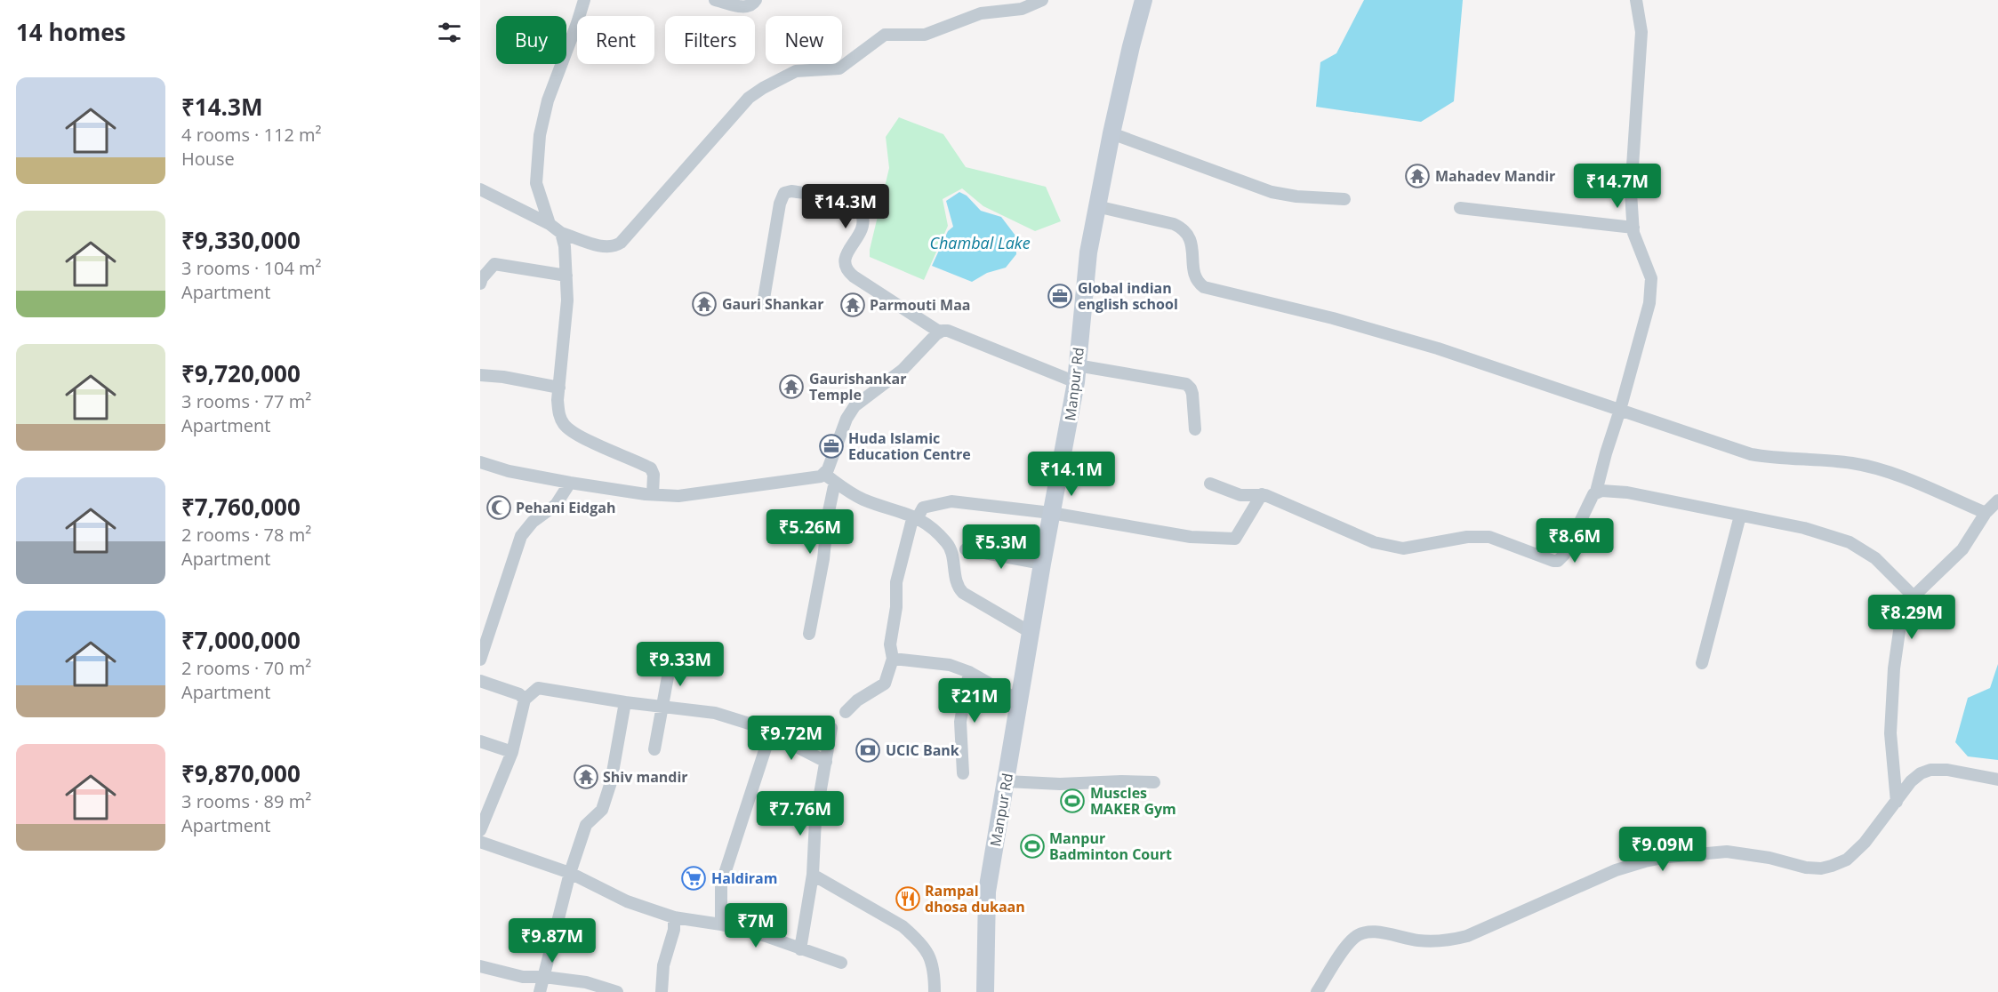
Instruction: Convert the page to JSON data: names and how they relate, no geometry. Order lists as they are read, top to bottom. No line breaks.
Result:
{"streets":{"main road":["Manpur Rd"]},"water":["Chambal Lake"],"places":{"temple":["Mahadev Mandir","Gauri Shankar","Parmouti Maa","Gaurishankar Temple","Shiv mandir"],"office":["Global indian english school","Huda Islamic Education Centre"],"mosque":["Pehani Eidgah"],"bank":["UCIC Bank"],"sports":["Muscles MAKER Gym","Manpur Badminton Court"],"supermarket":["Haldiram"],"restaurant":["Rampal dhosa dukaan"]},"page":{"heading":"14 homes","chip":["Buy","Rent","Filters","New"],"list":[{"name":"₹14.3M","note":"4 rooms · 112 m² · House"},{"name":"₹9,330,000","note":"3 rooms · 104 m² · Apartment"},{"name":"₹9,720,000","note":"3 rooms · 77 m² · Apartment"},{"name":"₹7,760,000","note":"2 rooms · 78 m² · Apartment"},{"name":"₹7,000,000","note":"2 rooms · 70 m² · Apartment"},{"name":"₹9,870,000","note":"3 rooms · 89 m² · Apartment"}],"price":["₹14.7M","₹14.3M","₹14.1M","₹5.26M","₹8.6M","₹5.3M","₹8.29M","₹9.33M","₹21M","₹9.72M","₹7.76M","₹9.09M","₹7M","₹9.87M"]}}
